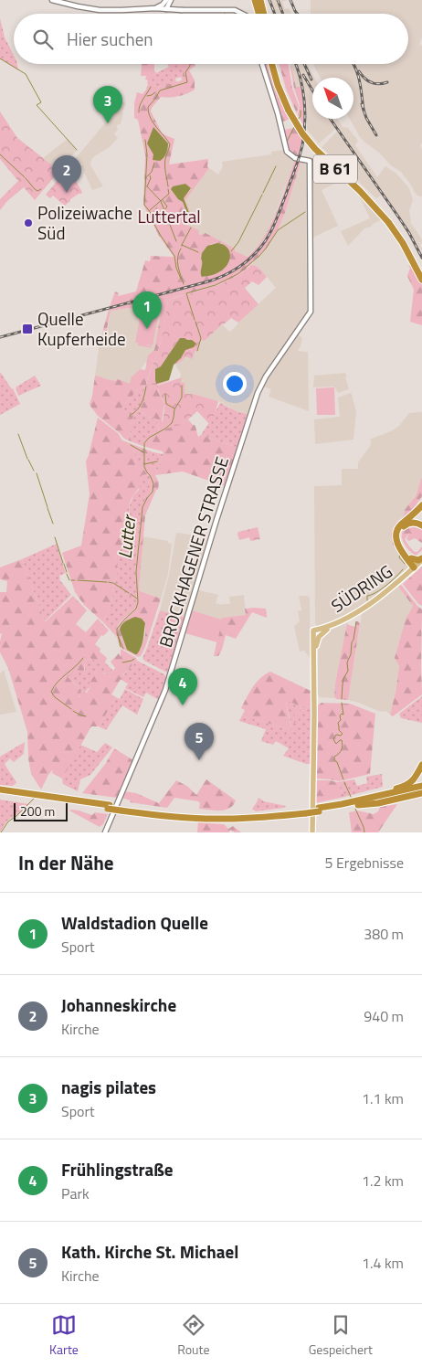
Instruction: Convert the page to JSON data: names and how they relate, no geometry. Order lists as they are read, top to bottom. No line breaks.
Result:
{"streets":{"highway":["B 61"],"main road":["BROCKHAGENER STRASSE","SÜDRING"]},"water":["Lutter"],"parks":["Luttertal"],"places":{"other":["Polizeiwache Süd"],"transit":["Quelle Kupferheide"]},"scale_bar":"200 m","north":"top left","page":{"search":"Hier suchen","pins":["3","2","1","4","5"],"scale":"200 m","heading":["In der Nähe","5 Ergebnisse"],"list":[{"mark":"1","name":"Waldstadion Quelle","note":"Sport","value":"380 m"},{"mark":"2","name":"Johanneskirche","note":"Kirche","value":"940 m"},{"mark":"3","name":"nagis pilates","note":"Sport","value":"1.1 km"},{"mark":"4","name":"Frühlingstraße","note":"Park","value":"1.2 km"},{"mark":"5","name":"Kath. Kirche St. Michael","note":"Kirche","value":"1.4 km"}],"nav":["Karte","Route","Gespeichert"]}}
